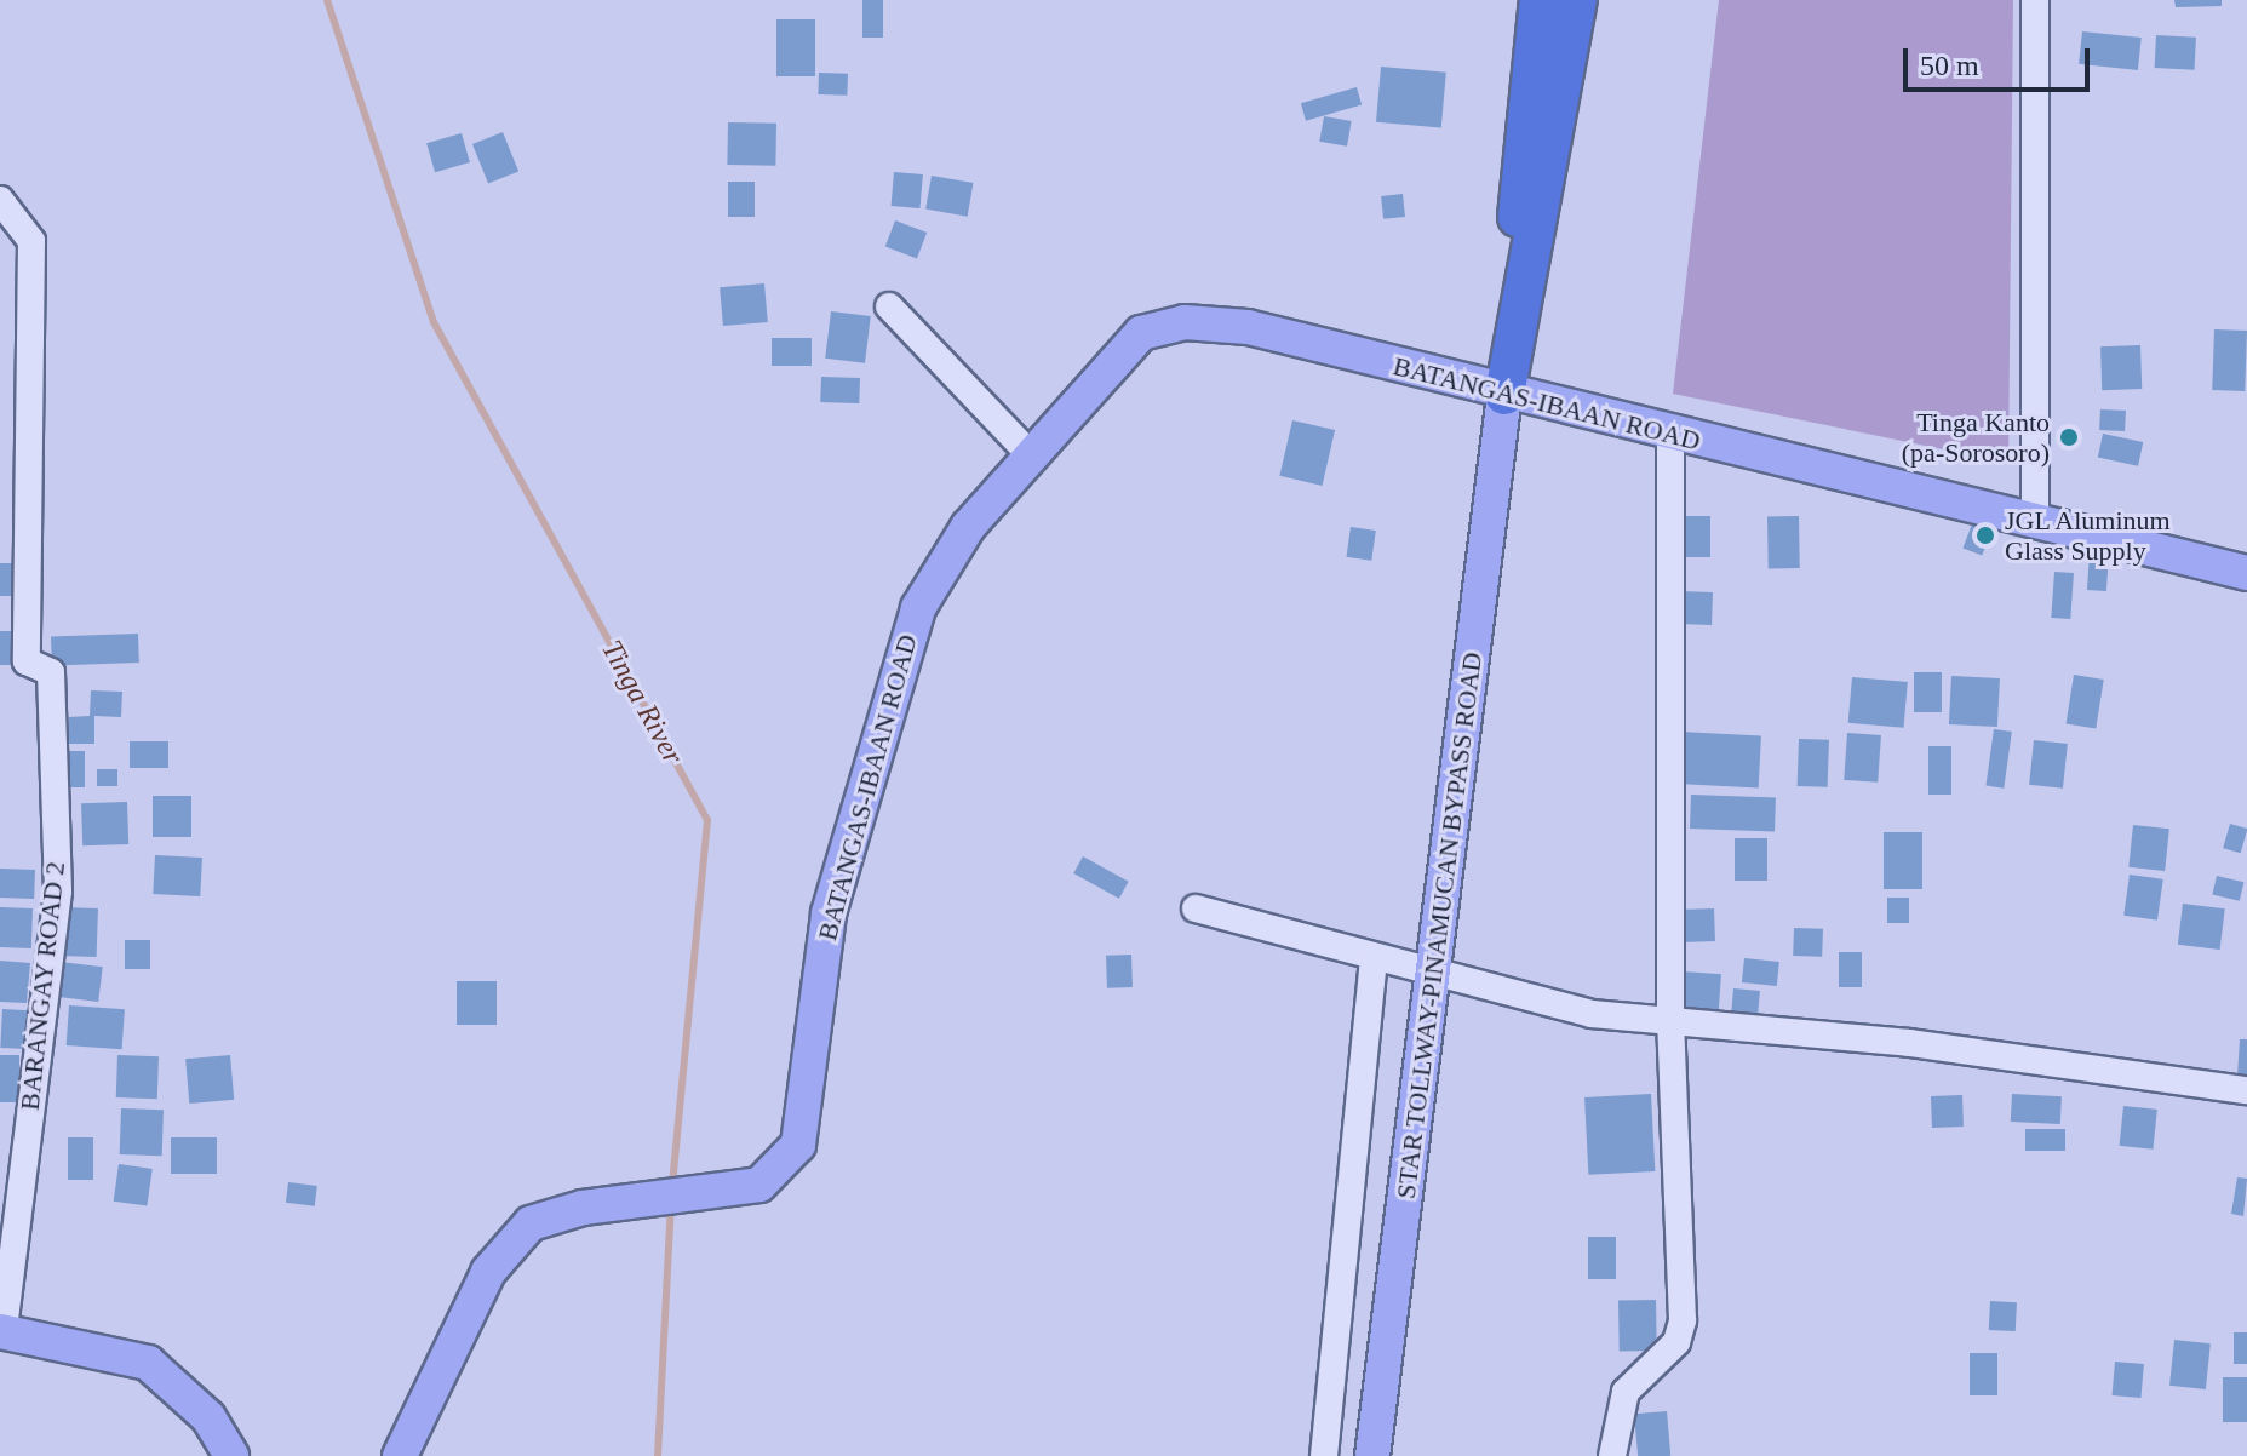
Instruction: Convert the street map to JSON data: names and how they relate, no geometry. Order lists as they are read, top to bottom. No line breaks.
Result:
{"streets":{"main road":["BATANGAS-IBAAN ROAD","STAR TOLLWAY-PINAMUCAN BYPASS ROAD"],"street":["BARANGAY ROAD 2"]},"crossings":[["BATANGAS-IBAAN ROAD","STAR TOLLWAY-PINAMUCAN BYPASS ROAD"]],"water":["Tinga River"],"places":["Tinga Kanto (pa-Sorosoro)","JGL Aluminum Glass Supply"],"scale_bar":"50 m"}
